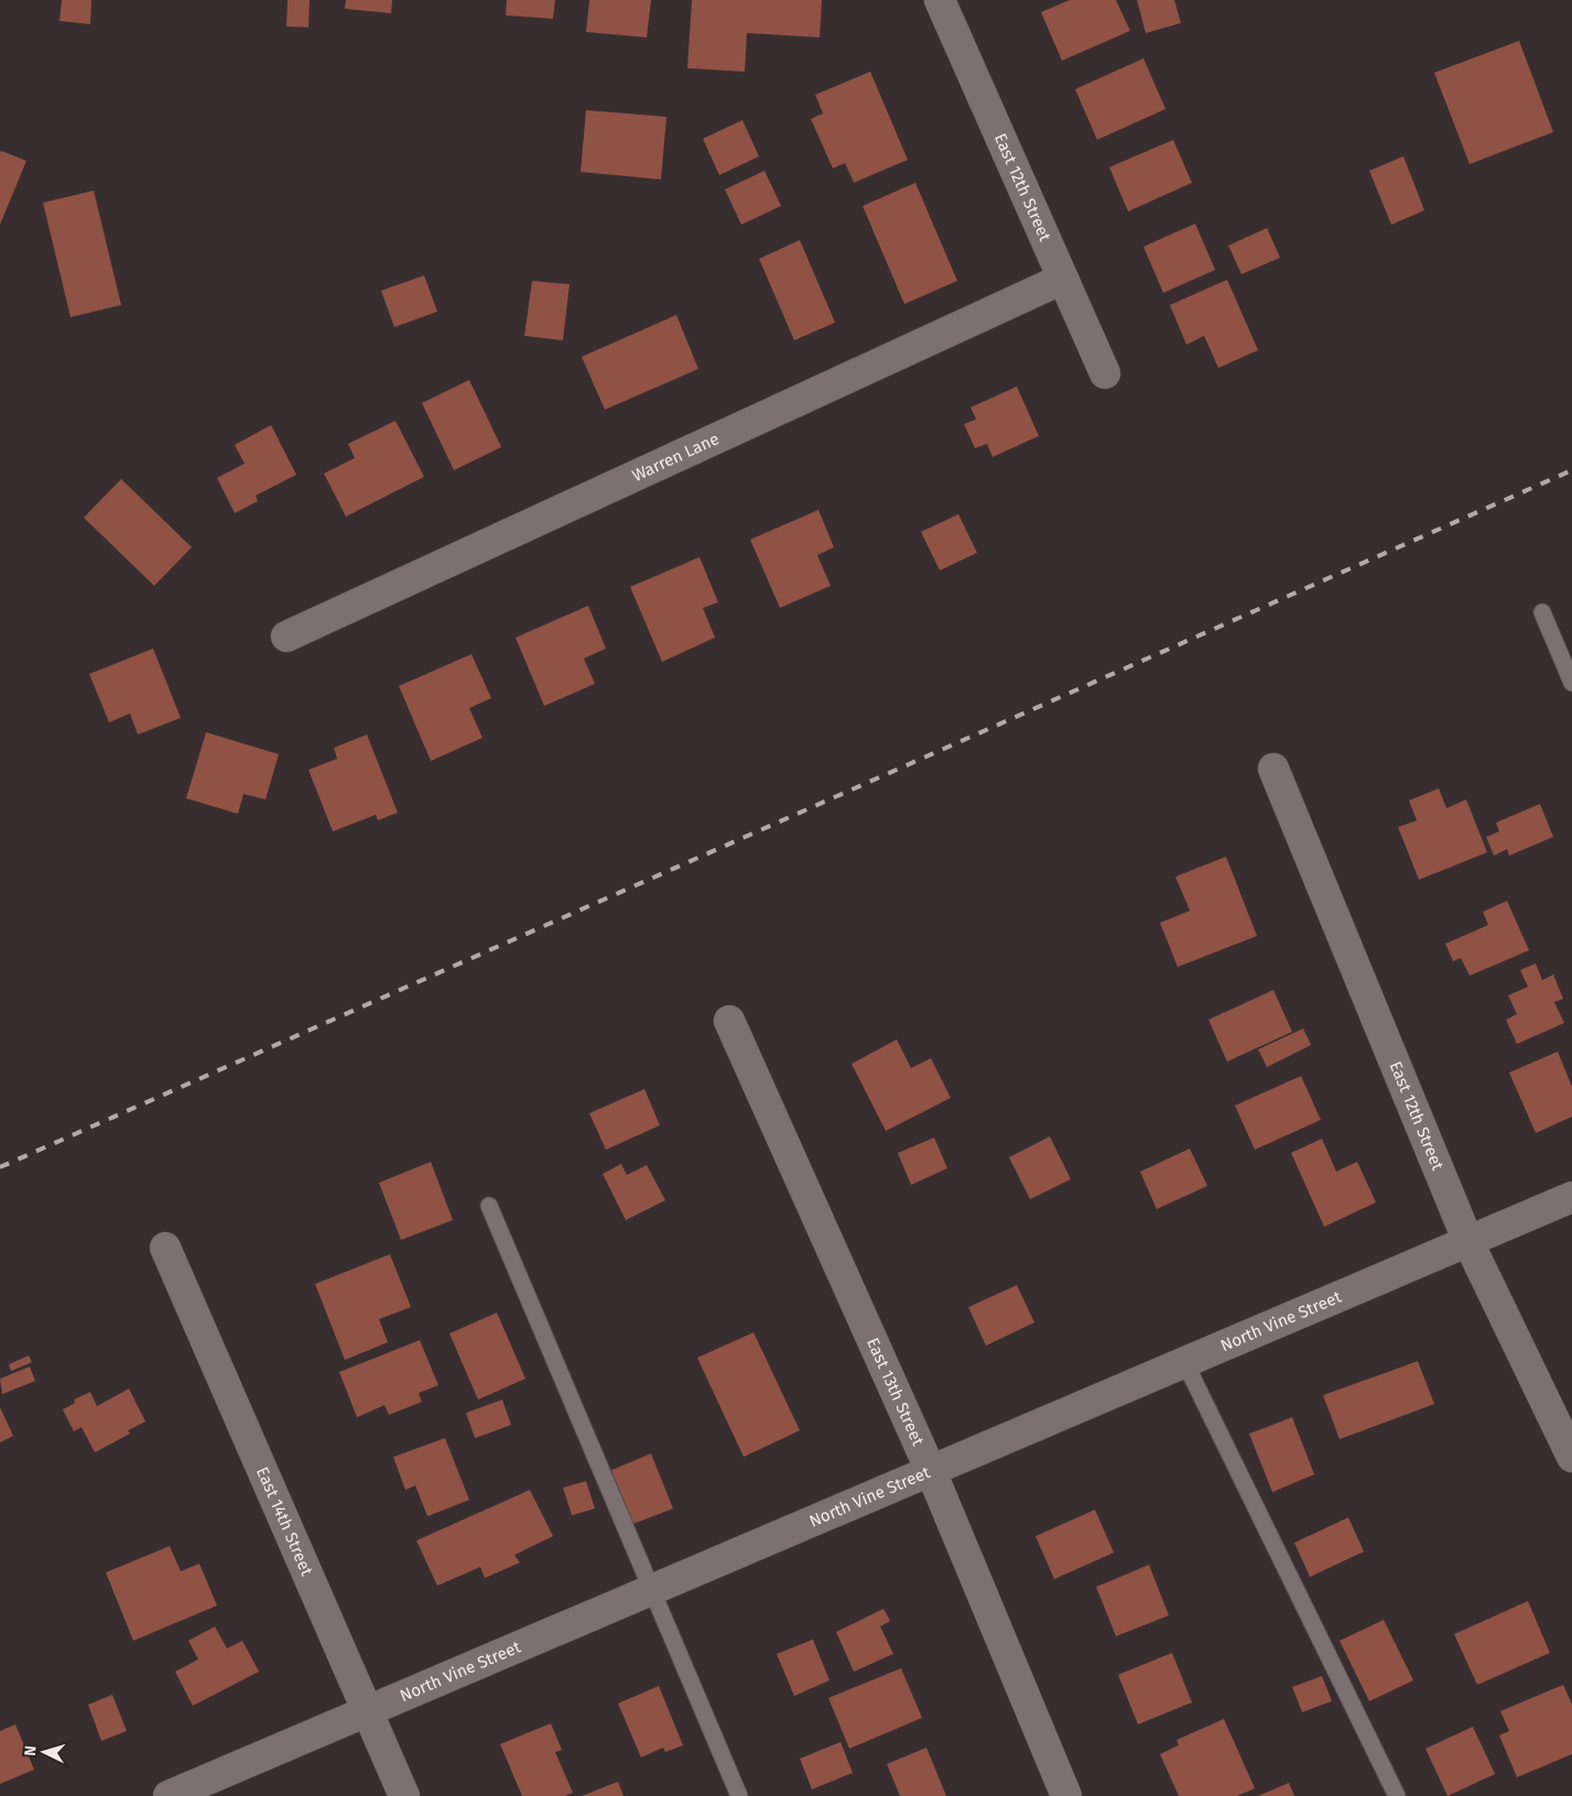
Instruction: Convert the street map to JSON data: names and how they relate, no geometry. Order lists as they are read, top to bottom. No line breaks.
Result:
{"streets":{"street":["East 12th Street","Warren Lane","North Vine Street","East 13th Street","East 14th Street"]},"crossings":[["East 12th Street","Warren Lane"],["East 12th Street","North Vine Street"],["North Vine Street","East 13th Street"],["North Vine Street","East 14th Street"]],"north":"left"}
